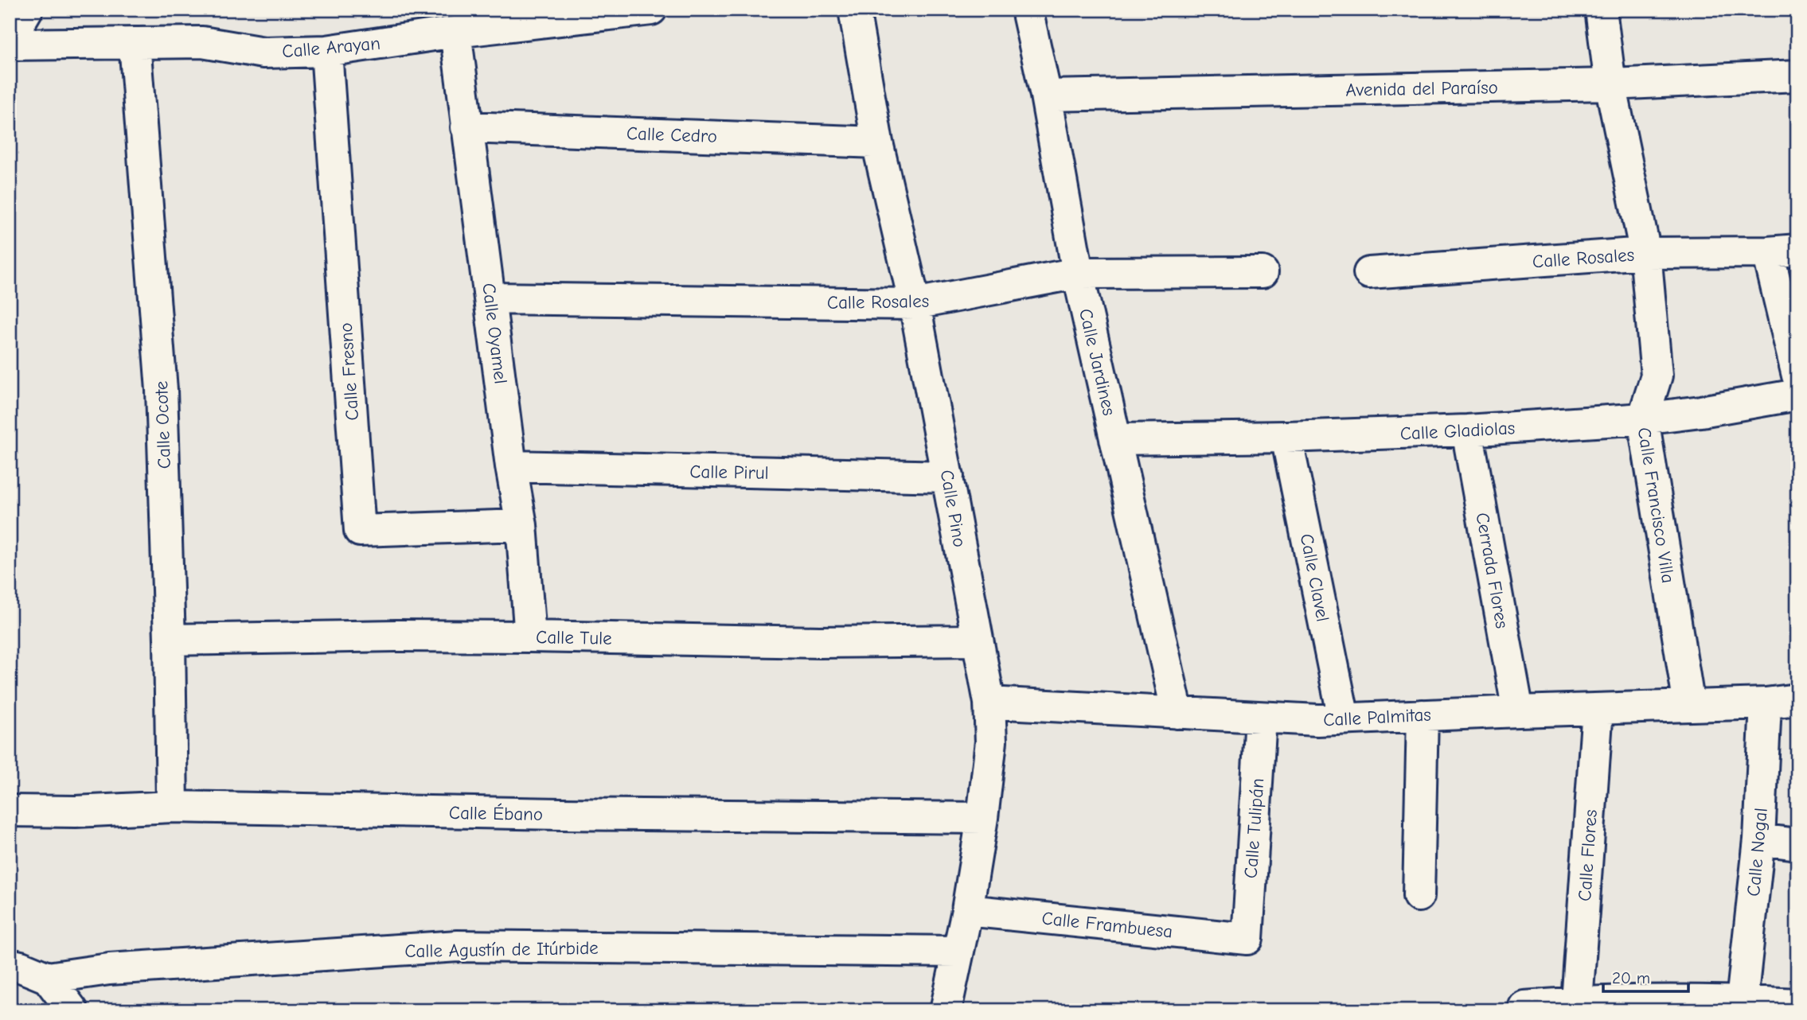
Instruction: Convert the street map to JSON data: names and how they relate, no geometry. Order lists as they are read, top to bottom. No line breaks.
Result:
{"streets":{"street":["Calle Arayan","Avenida del Paraíso","Calle Cedro","Calle Rosales","Calle Oyamel","Calle Jardines","Calle Fresno","Calle Ocote","Calle Gladiolas","Calle Pirul","Calle Francisco Villa","Calle Pino","Cerrada Flores","Calle Clavel","Calle Tule","Calle Palmitas","Calle Ébano","Calle Tulipán","Calle Nogal","Calle Flores","Calle Frambuesa","Calle Agustín de Itúrbide"]},"crossings":[["Calle Arayan","Calle Oyamel"],["Calle Arayan","Calle Fresno"],["Calle Arayan","Calle Ocote"],["Avenida del Paraíso","Calle Jardines"],["Avenida del Paraíso","Calle Francisco Villa"],["Calle Cedro","Calle Oyamel"],["Calle Cedro","Calle Pino"],["Calle Rosales","Calle Oyamel"],["Calle Rosales","Calle Jardines"],["Calle Rosales","Calle Francisco Villa"],["Calle Rosales","Calle Pino"],["Calle Oyamel","Calle Fresno"],["Calle Oyamel","Calle Pirul"],["Calle Oyamel","Calle Tule"],["Calle Jardines","Calle Gladiolas"],["Calle Jardines","Calle Palmitas"],["Calle Ocote","Calle Tule"],["Calle Ocote","Calle Ébano"],["Calle Gladiolas","Calle Francisco Villa"],["Calle Gladiolas","Cerrada Flores"],["Calle Gladiolas","Calle Clavel"],["Calle Pirul","Calle Pino"],["Calle Francisco Villa","Calle Palmitas"],["Calle Pino","Calle Tule"],["Calle Pino","Calle Palmitas"],["Calle Pino","Calle Ébano"],["Calle Pino","Calle Frambuesa"],["Calle Pino","Calle Agustín de Itúrbide"],["Cerrada Flores","Calle Palmitas"],["Calle Clavel","Calle Palmitas"],["Calle Palmitas","Calle Tulipán"],["Calle Palmitas","Calle Nogal"],["Calle Palmitas","Calle Flores"],["Calle Tulipán","Calle Frambuesa"]],"scale_bar":"20 m"}
